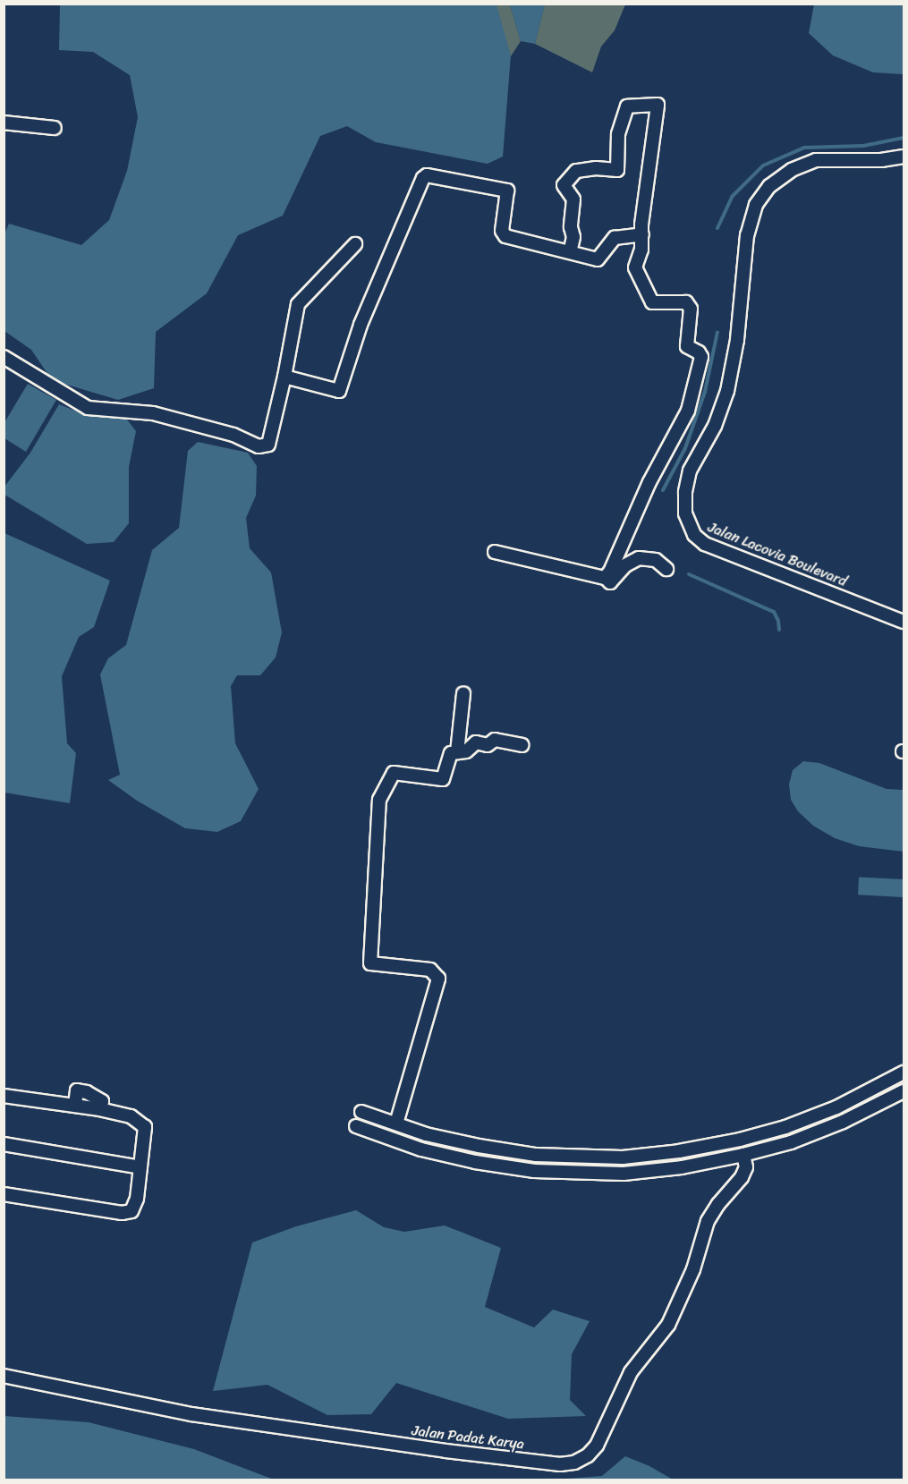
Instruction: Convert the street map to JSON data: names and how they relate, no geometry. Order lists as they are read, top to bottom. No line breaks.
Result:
{"streets":{"street":["Jalan Lacovia Boulevard","Jalan Padat Karya"]}}
